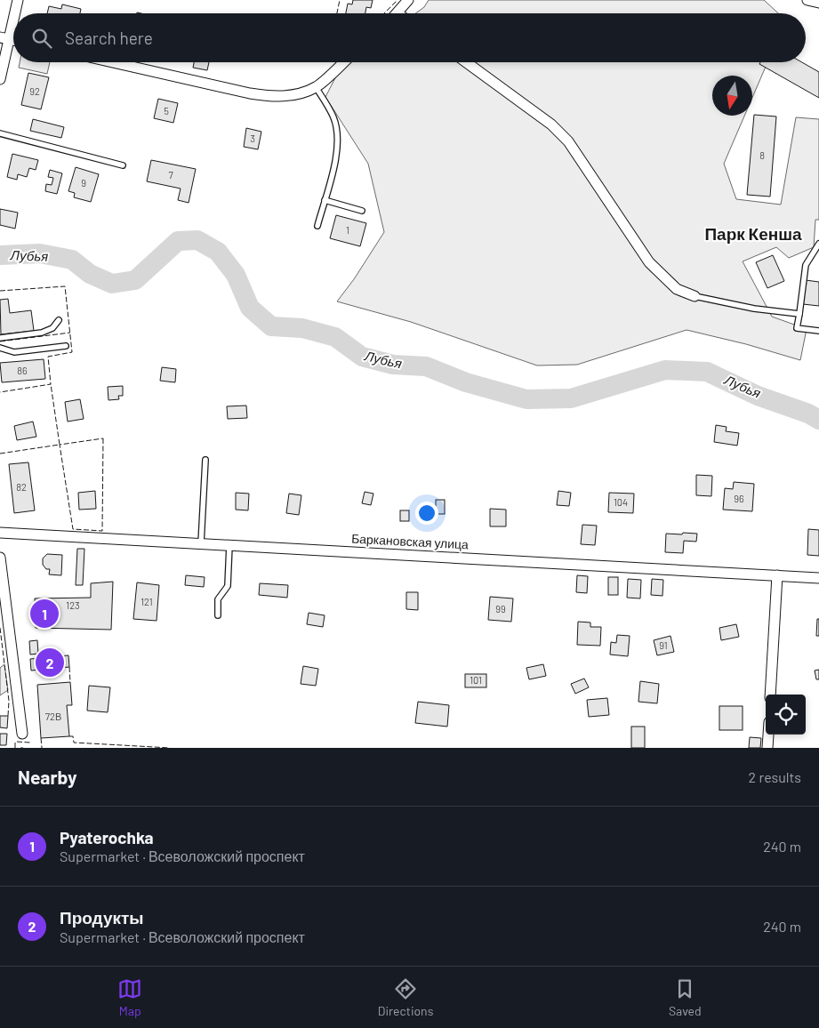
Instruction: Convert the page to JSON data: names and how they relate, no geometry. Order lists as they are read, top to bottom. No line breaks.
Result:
{"streets":{"street":["Баркановская улица"]},"districts":["Парк Кенша"],"water":["Лубья"],"house_numbers":["92","5","3","8","7","9","1","86","82","96","104","121","123","99","91","101","72В"],"north":"bottom","page":{"search":"Search here","pins":["1","2"],"heading":["Nearby","2 results"],"list":[{"mark":"1","name":"Pyaterochka","note":"Supermarket · Всеволожский проспект","value":"240 m"},{"mark":"2","name":"Продукты","note":"Supermarket · Всеволожский проспект","value":"240 m"}],"nav":["Map","Directions","Saved"]}}
